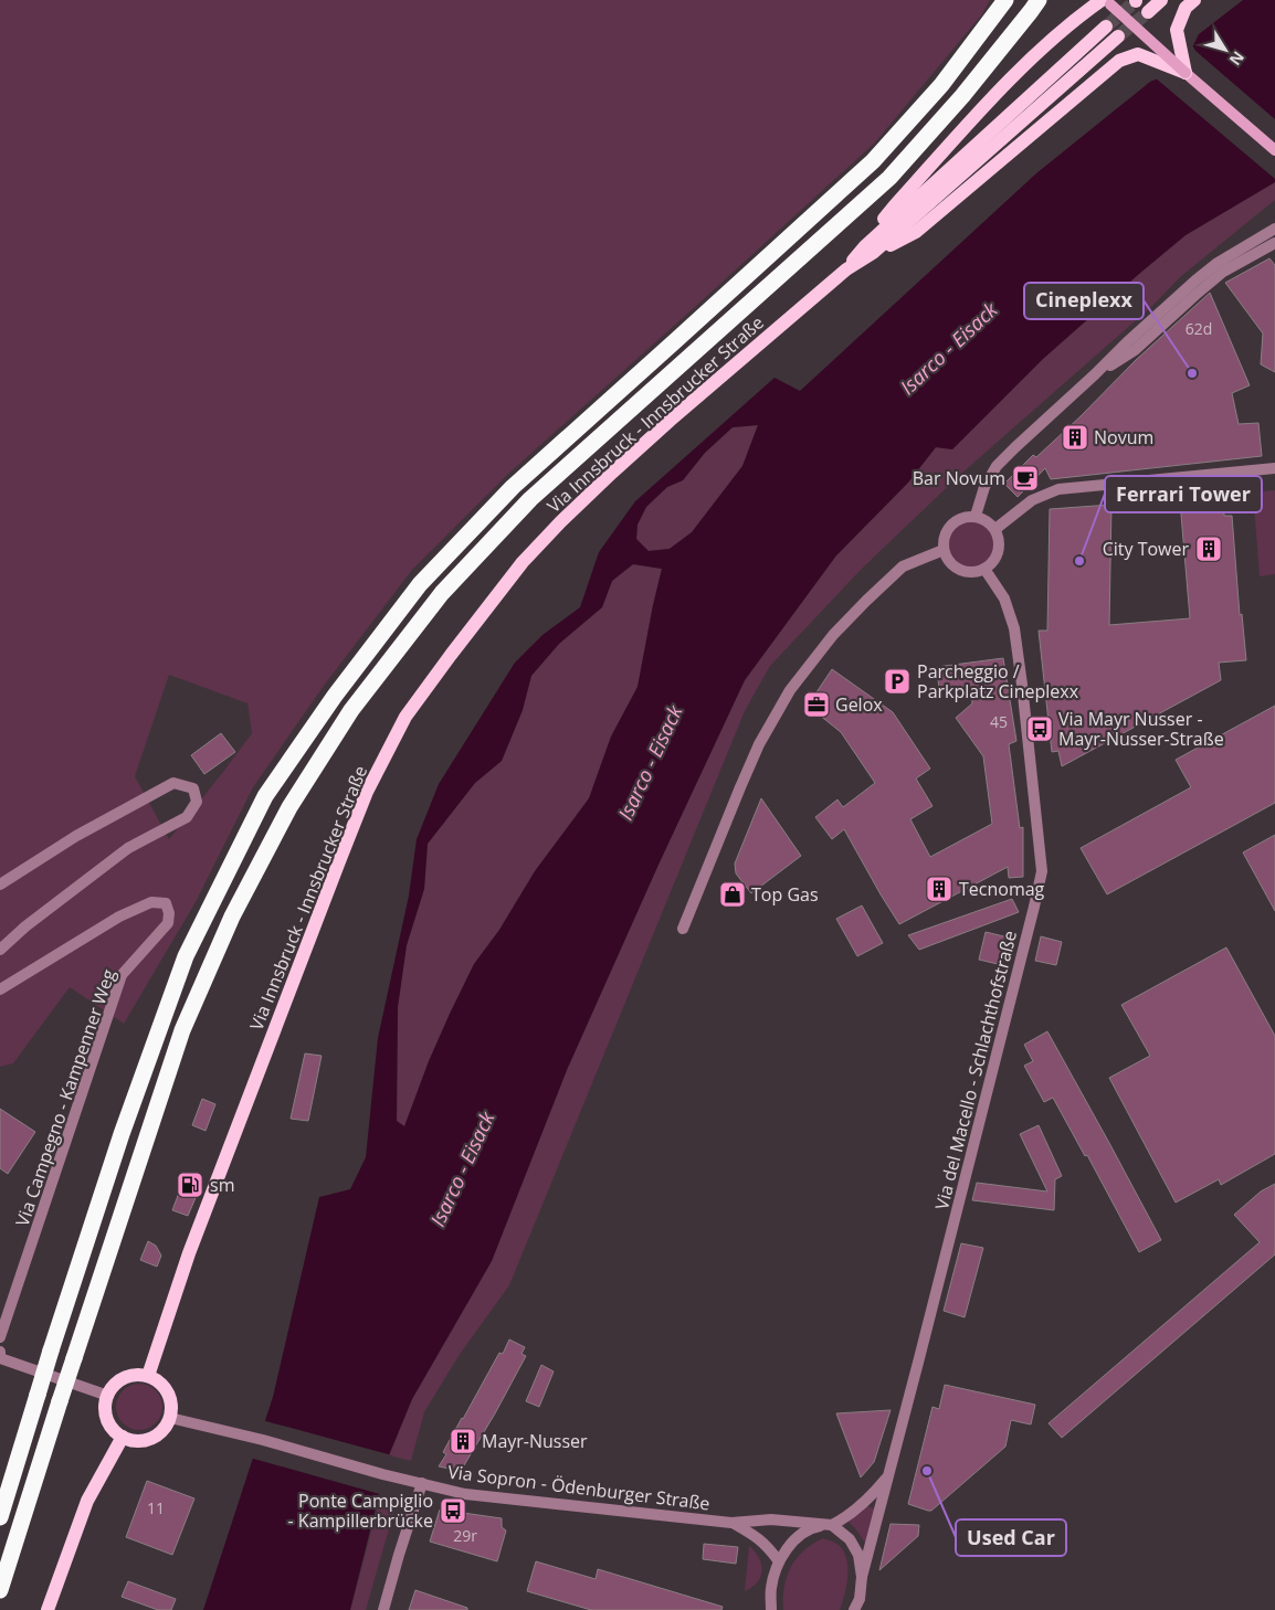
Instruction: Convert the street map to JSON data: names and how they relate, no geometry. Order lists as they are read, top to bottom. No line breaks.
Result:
{"streets":{"main road":["Via Innsbruck - Innsbrucker Straße"],"street":["Via del Macello - Schlachthofstraße","Via Campegno - Kampenner Weg","Via Sopron - Ödenburger Straße"]},"crossings":[["Via Innsbruck - Innsbrucker Straße","Via Sopron - Ödenburger Straße"]],"water":["Isarco - Eisack"],"places":{"other":["Cineplexx","Ferrari Tower","Used Car"],"building":["Novum","City Tower","Tecnomag","Mayr-Nusser"],"cafe":["Bar Novum"],"parking":["Parcheggio / Parkplatz Cineplexx"],"office":["Gelox"],"bus stop":["Via Mayr Nusser - Mayr-Nusser-Straße","Ponte Campiglio - Kampillerbrücke"],"shop":["Top Gas"],"fuel station":["sm"]},"house_numbers":["62d","45","11","29r"],"north":"bottom right"}
